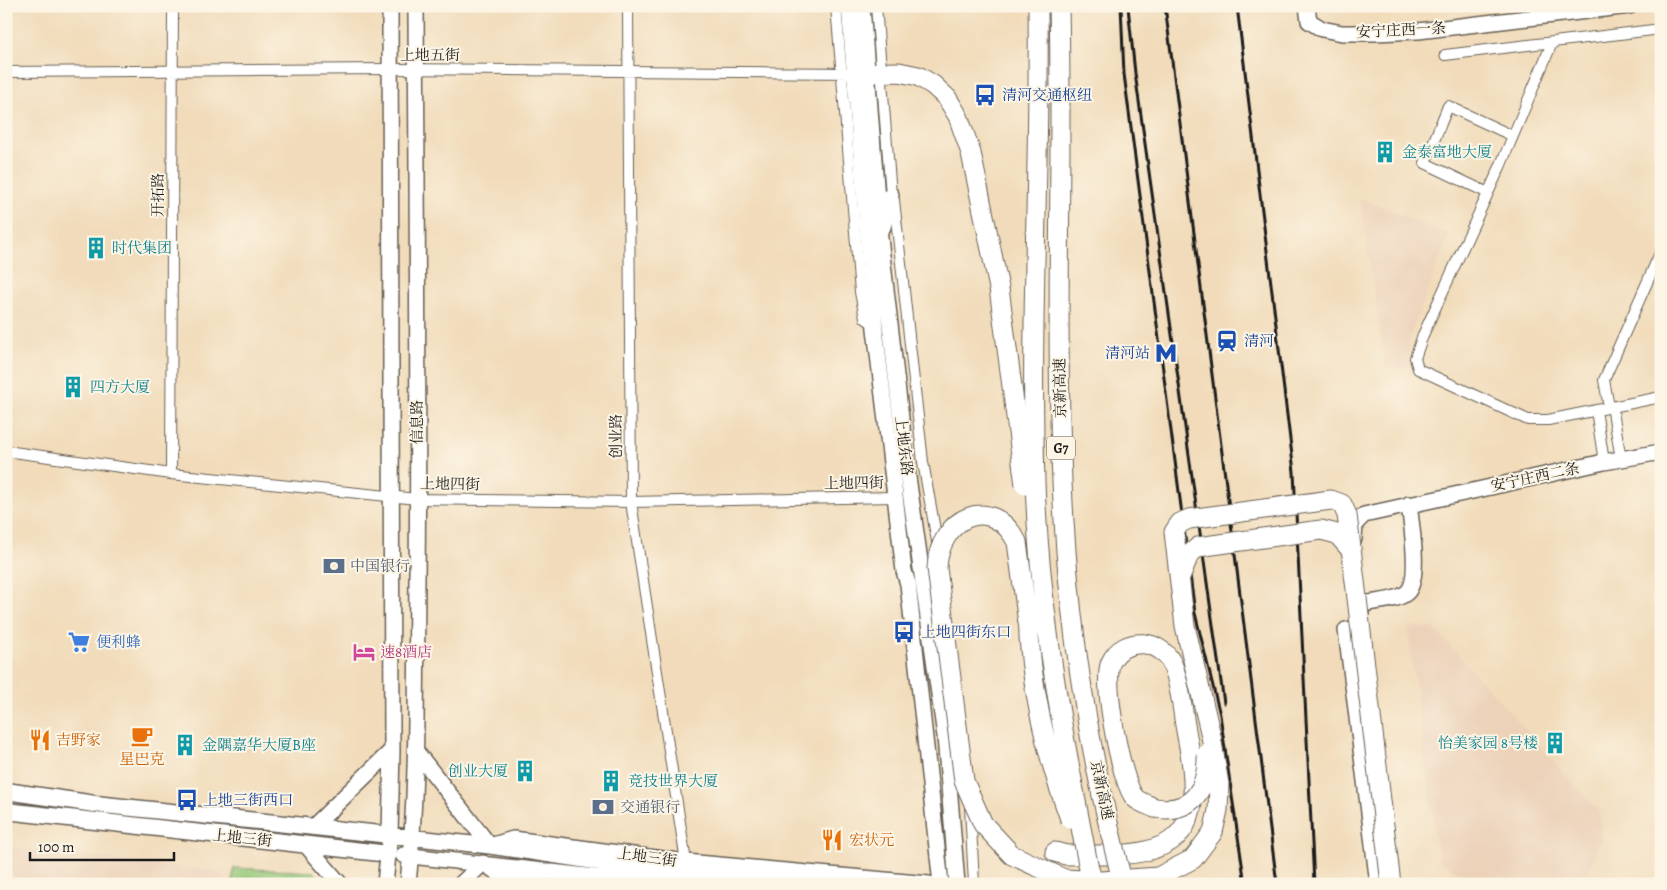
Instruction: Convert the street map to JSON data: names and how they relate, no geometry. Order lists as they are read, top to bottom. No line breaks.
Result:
{"streets":{"highway":["京新高速","G7"],"main road":["安宁庄西一条","信息路","上地东路","安宁庄西二条","上地三街"],"street":["上地五街","开拓路","创业路","上地四街"]},"crossings":[["上地五街","开拓路"],["上地五街","信息路"],["上地五街","创业路"],["上地五街","上地东路"],["开拓路","上地四街"],["信息路","上地四街"],["信息路","上地三街"],["创业路","上地四街"],["创业路","上地三街"],["上地东路","上地四街"]],"places":{"bus stop":["清河交通枢纽","上地四街东口","上地三街西口"],"building":["金泰富地大厦","时代集团","四方大厦","怡美家园 8号楼","金隅嘉华大厦B座","创业大厦","竞技世界大厦"],"station":["清河"],"metro station":["清河站"],"bank":["中国银行","交通银行"],"supermarket":["便利蜂"],"hotel":["速8酒店"],"cafe":["星巴克"],"restaurant":["吉野家","宏状元"]},"scale_bar":"100 m"}
